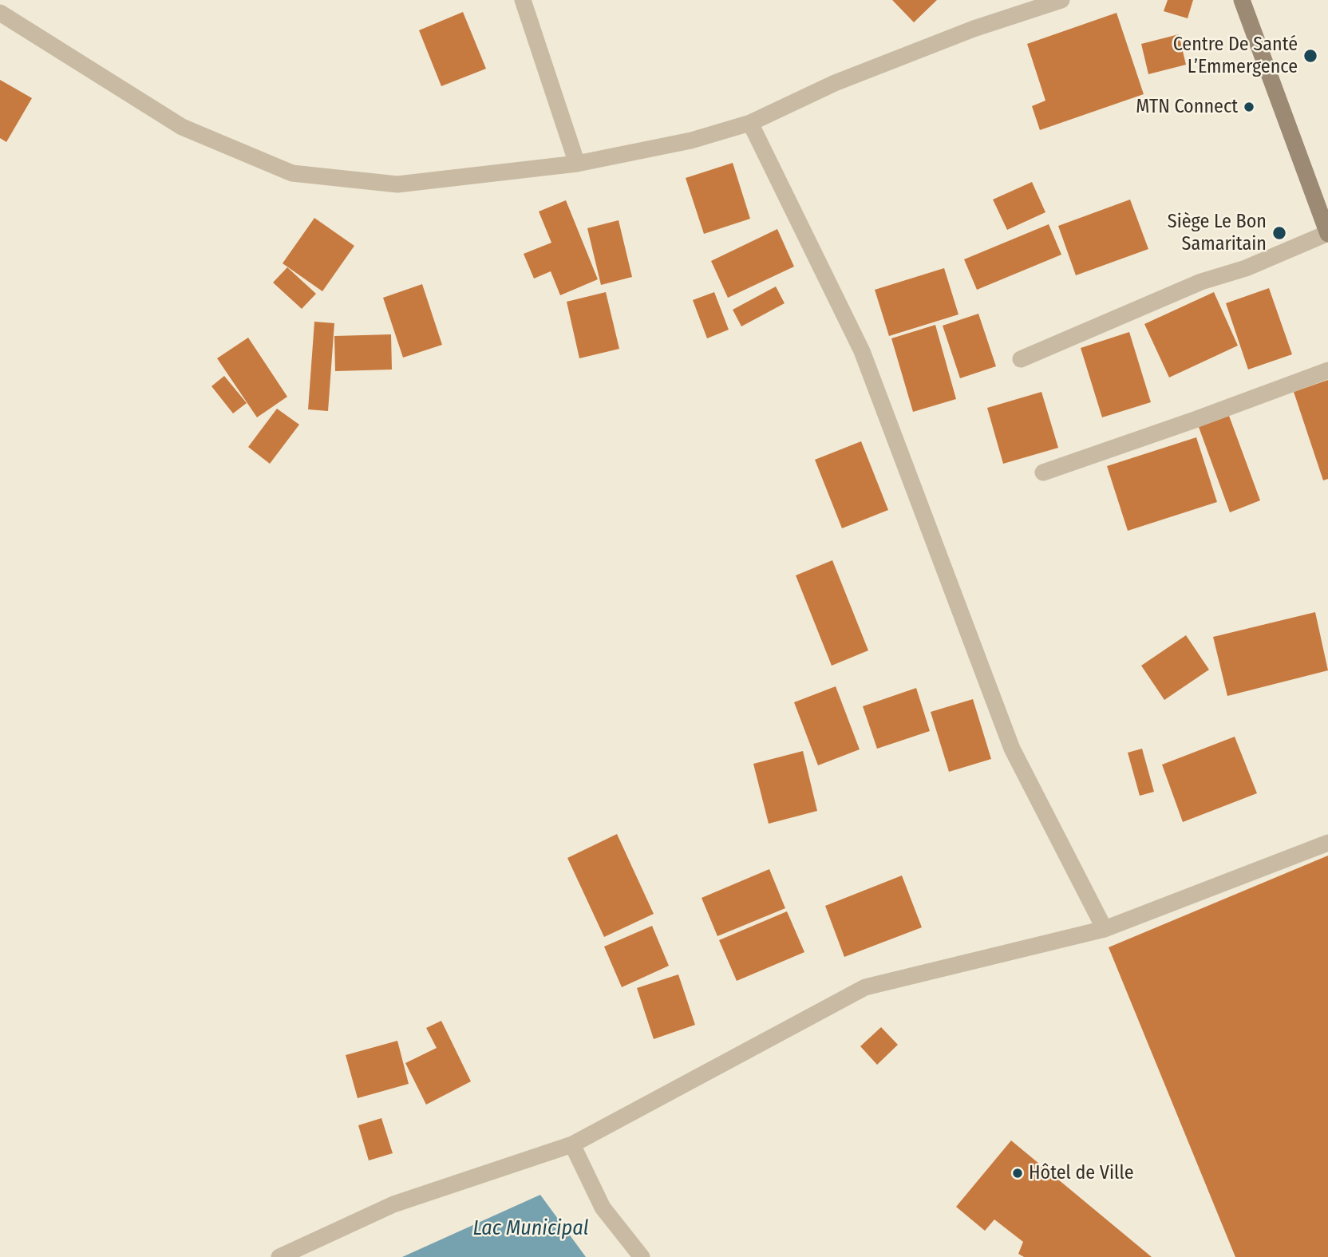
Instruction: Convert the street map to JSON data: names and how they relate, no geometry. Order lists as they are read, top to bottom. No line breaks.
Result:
{"water":["Lac Municipal"],"places":["Centre De Santé L’Emmergence","MTN Connect","Siège Le Bon Samaritain","Hôtel de Ville"]}
